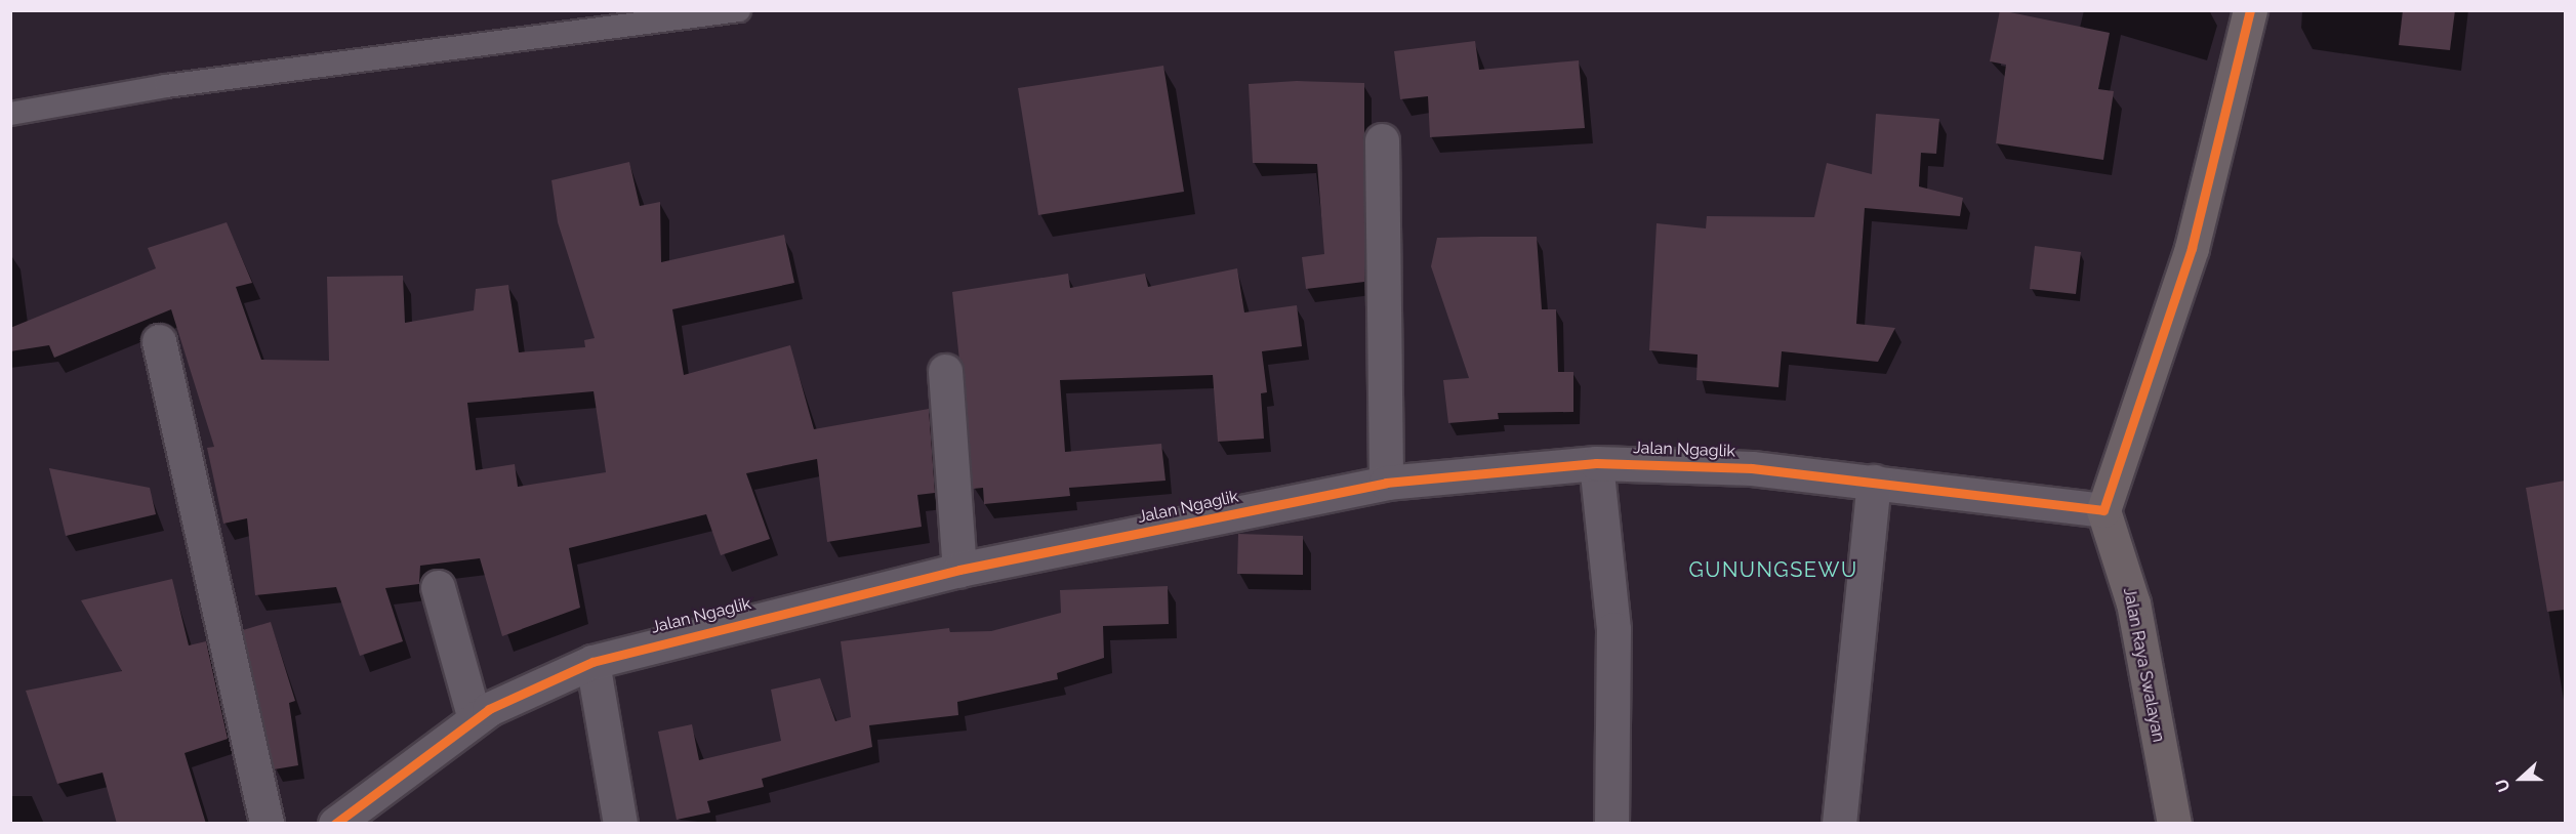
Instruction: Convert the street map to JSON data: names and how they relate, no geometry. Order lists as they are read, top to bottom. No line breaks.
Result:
{"streets":{"street":["Jalan Ngaglik","Jalan Raya Swalayan"]},"crossings":[["Jalan Ngaglik","Jalan Raya Swalayan"]],"districts":["GUNUNGSEWU"],"north":"left"}
